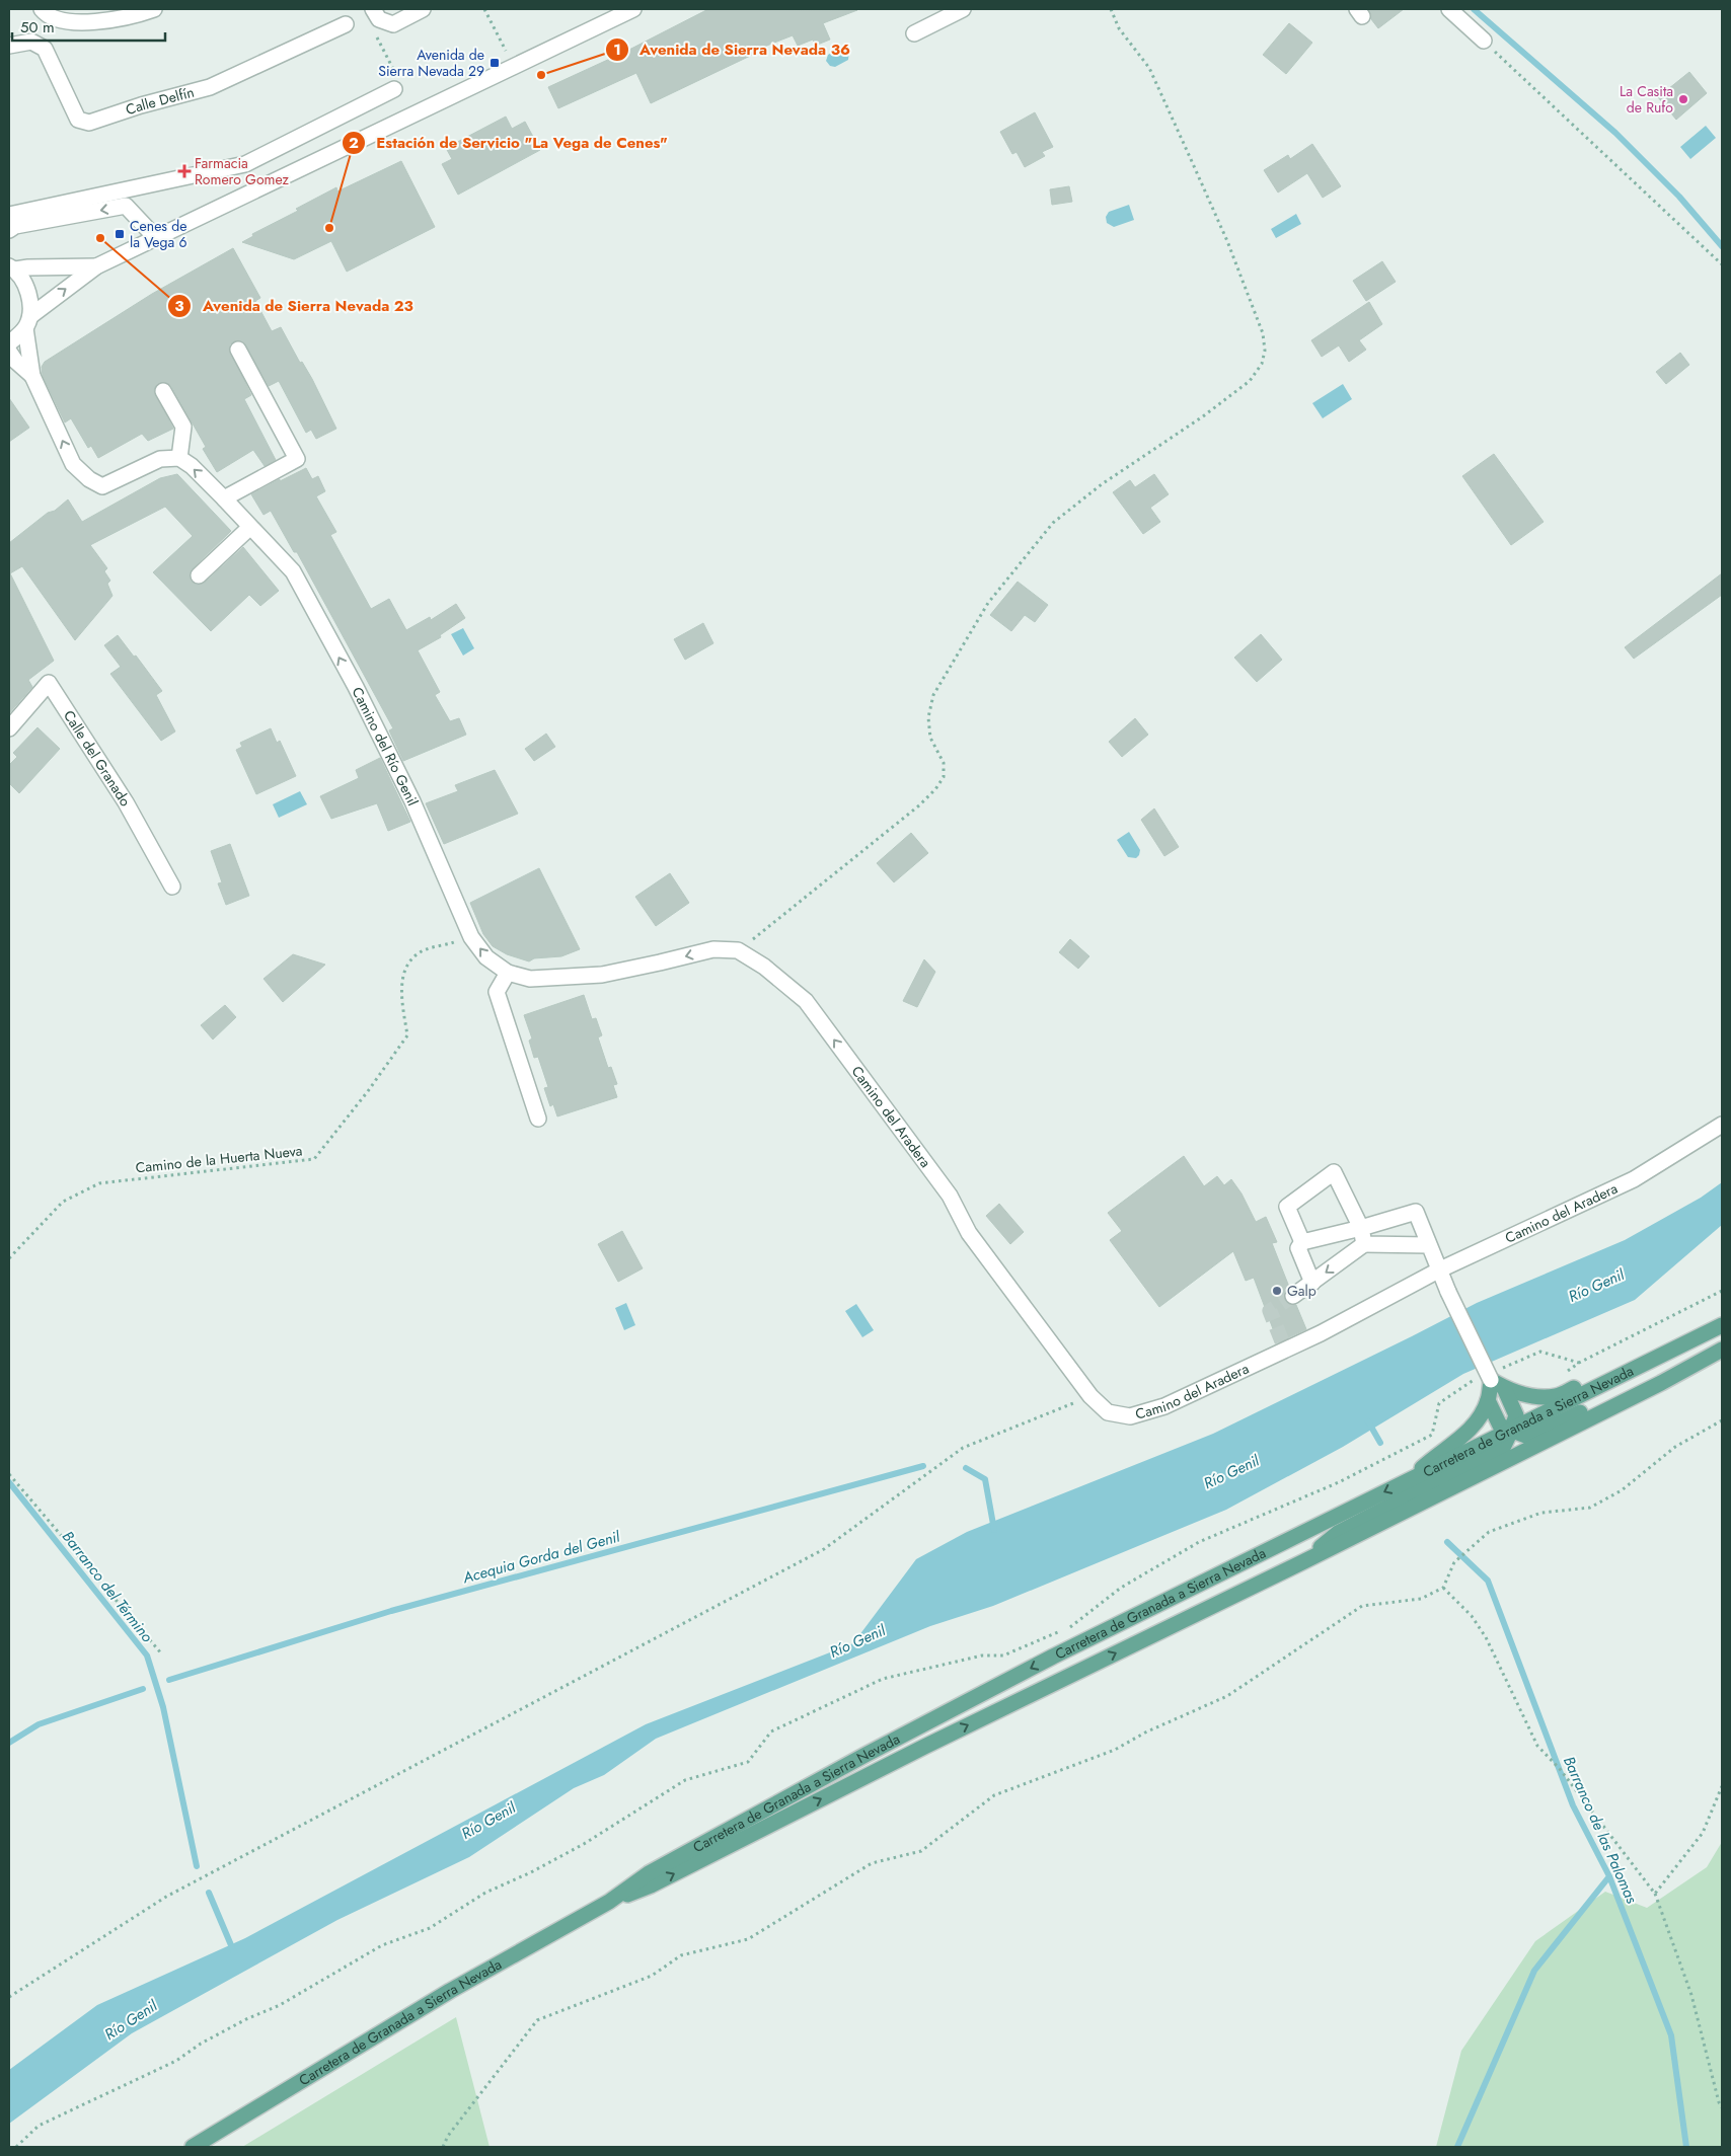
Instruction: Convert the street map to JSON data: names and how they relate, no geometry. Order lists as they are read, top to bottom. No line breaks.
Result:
{"streets":{"main road":["Carretera de Granada a Sierra Nevada"],"street":["Calle Delfín","Camino del Río Genil","Calle del Granado","Camino del Aradera"],"path":["Camino de la Huerta Nueva"]},"crossings":[["Camino del Río Genil","Camino del Aradera"],["Camino del Río Genil","Camino de la Huerta Nueva"]],"one_way":["Camino del Río Genil","Camino del Aradera"],"water":["Río Genil","Acequia Gorda del Genil","Barranco del Término","Barranco de las Palomas"],"places":{"transit":["Avenida de Sierra Nevada 29","Cenes de la Vega 6"],"other":["Avenida de Sierra Nevada 36","La Casita de Rufo","Estación de Servicio \"La Vega de Cenes\"","Avenida de Sierra Nevada 23","Galp"],"health":["Farmacia Romero Gomez"]},"scale_bar":"50 m"}
